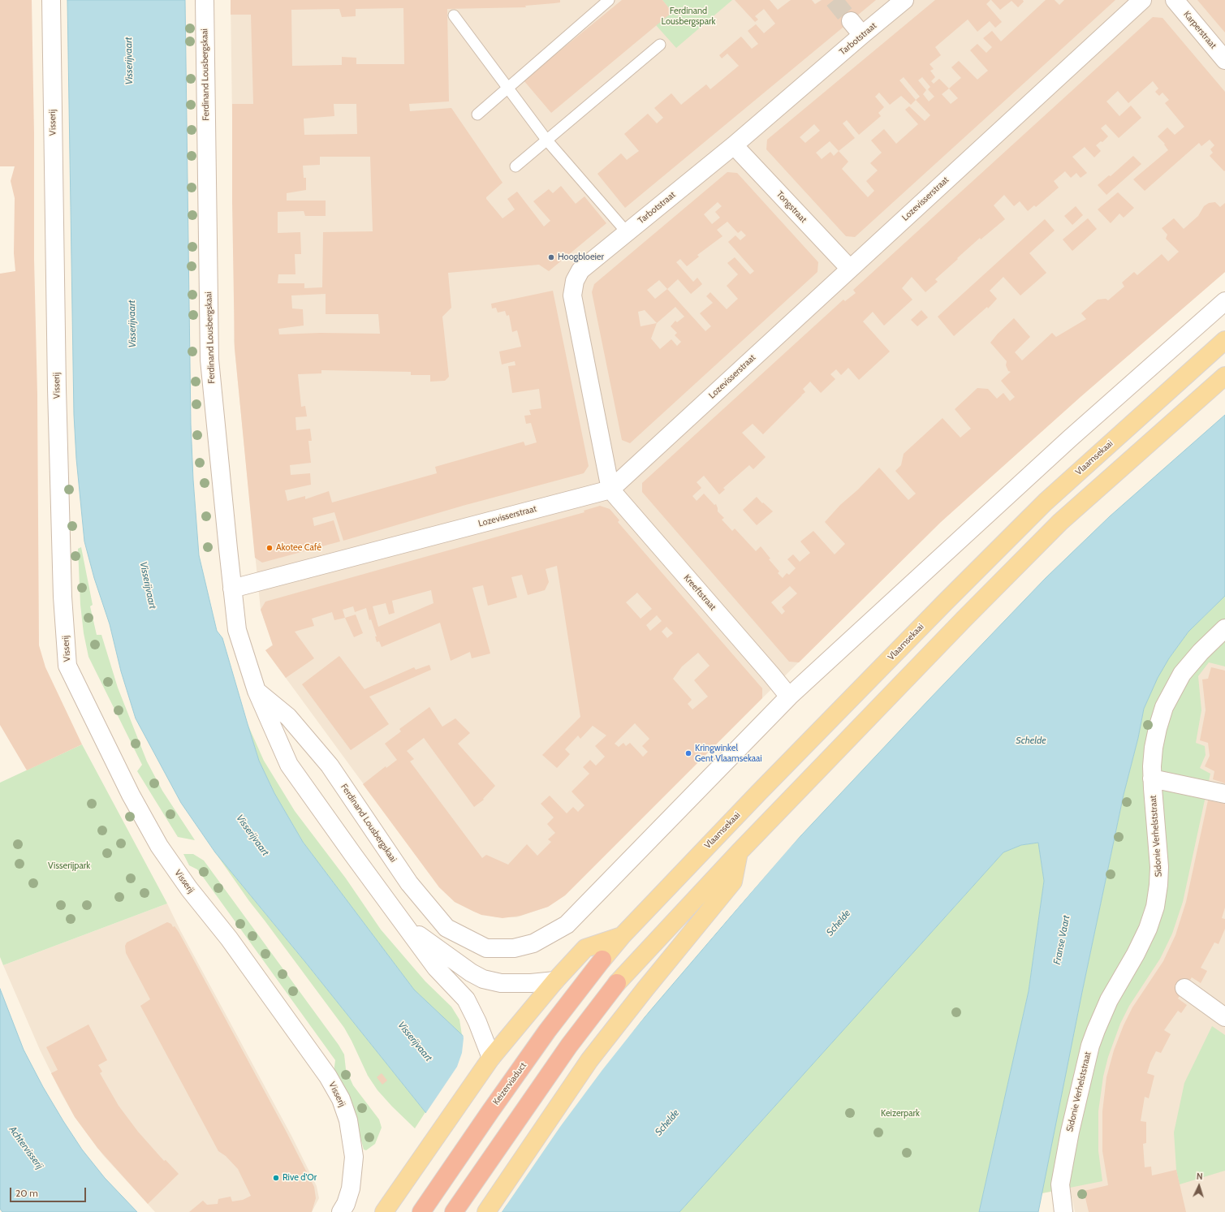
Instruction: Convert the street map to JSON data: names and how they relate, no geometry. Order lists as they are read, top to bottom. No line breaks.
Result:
{"streets":{"highway":["Keizerviaduct"],"main road":["Vlaamsekaai"],"street":["Karperstraat","Tarbotstraat","Ferdinand Lousbergskaai","Visserij","Lozevisserstraat","Tongstraat","Kreeftstraat","Sidonie Verhelststraat"]},"crossings":[["Tarbotstraat","Lozevisserstraat"],["Tarbotstraat","Tongstraat"],["Tarbotstraat","Kreeftstraat"],["Ferdinand Lousbergskaai","Lozevisserstraat"],["Ferdinand Lousbergskaai","Kreeftstraat"],["Lozevisserstraat","Tongstraat"],["Lozevisserstraat","Kreeftstraat"],["Vlaamsekaai","Keizerviaduct"]],"water":["Visserijvaart","Schelde","Franse Vaart","Achtervisserij"],"parks":["Ferdinand Lousbergspark","Visserijpark","Keizerpark"],"places":["Hoogbloeier","Akotee Café","Kringwinkel Gent Vlaamsekaai","Rive d'Or"],"scale_bar":"20 m","north":"top"}
